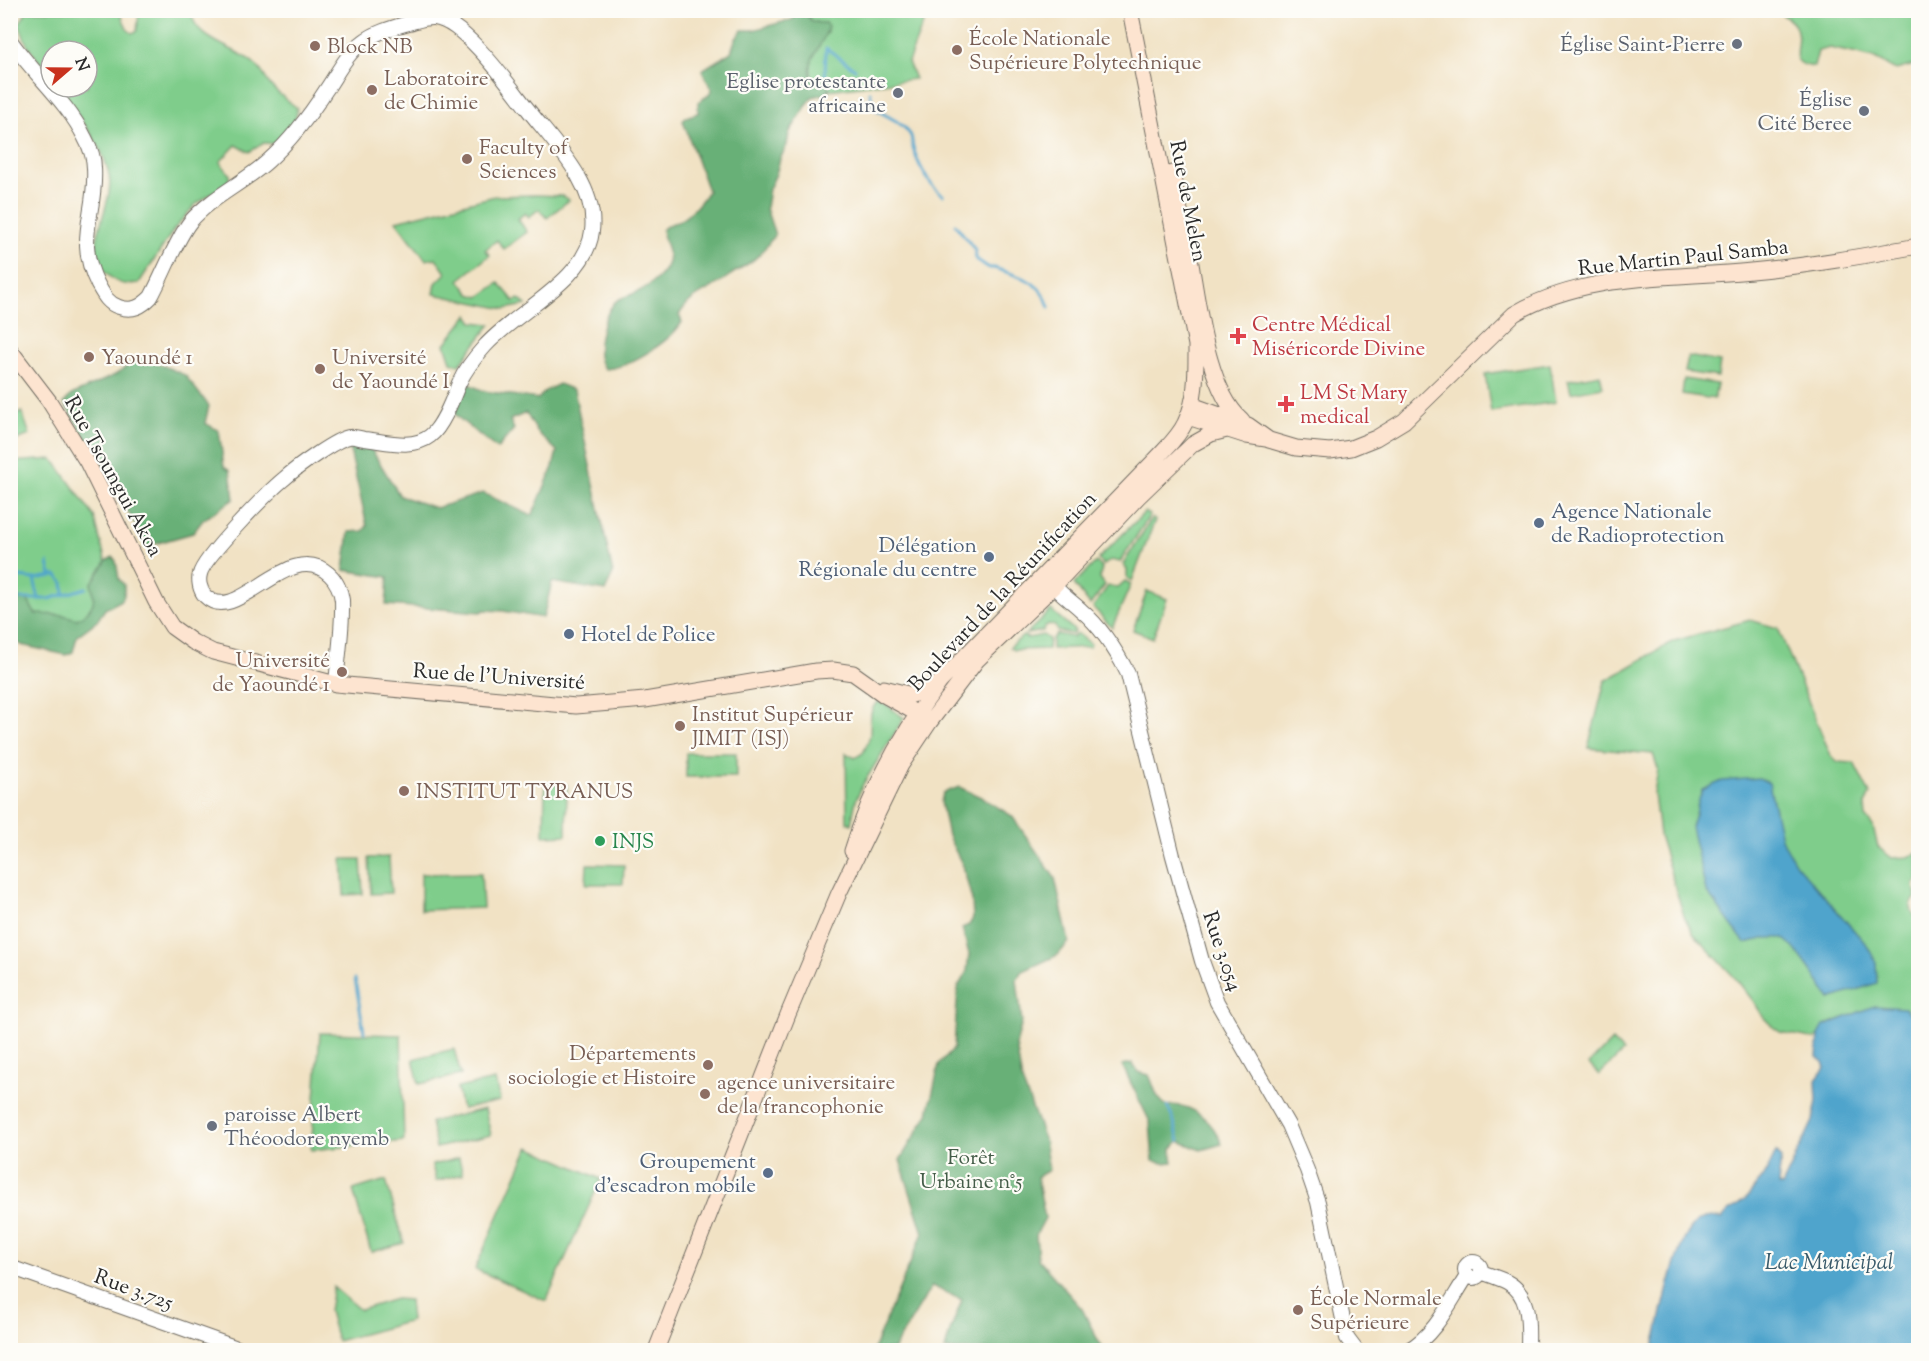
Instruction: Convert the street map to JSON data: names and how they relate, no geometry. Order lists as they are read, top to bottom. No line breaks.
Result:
{"streets":{"main road":["Rue de Melen","Rue Martin Paul Samba","Rue Tsoungui Akoa","Boulevard de la Réunification","Rue de l'Université"],"street":["Rue 3.054","Rue 3.725"]},"crossings":[["Rue de Melen","Rue Martin Paul Samba"],["Rue de Melen","Boulevard de la Réunification"],["Rue Martin Paul Samba","Boulevard de la Réunification"],["Rue Tsoungui Akoa","Rue de l'Université"],["Boulevard de la Réunification","Rue de l'Université"],["Boulevard de la Réunification","Rue 3.054"]],"water":["Lac Municipal"],"parks":["Forêt Urbaine n°5"],"places":{"other":["Église Saint-Pierre","Block NB","École Nationale Supérieure Polytechnique","Laboratoire de Chimie","Eglise protestante africaine","Église Cité Beree","Faculty of Sciences","Yaoundé 1","Université de Yaoundé I","Agence Nationale de Radioprotection","Délégation Régionale du centre","Hotel de Police","Université de Yaoundé 1","Institut Supérieur JIMIT (ISJ)","INSTITUT TYRANUS","INJS","Départements sociologie et Histoire","agence universitaire de la francophonie","paroisse Albert Théoodore nyemb","Groupement d'escadron mobile","École Normale Supérieure"],"health":["Centre Médical Miséricorde Divine","LM St Mary medical"]},"north":"right"}
